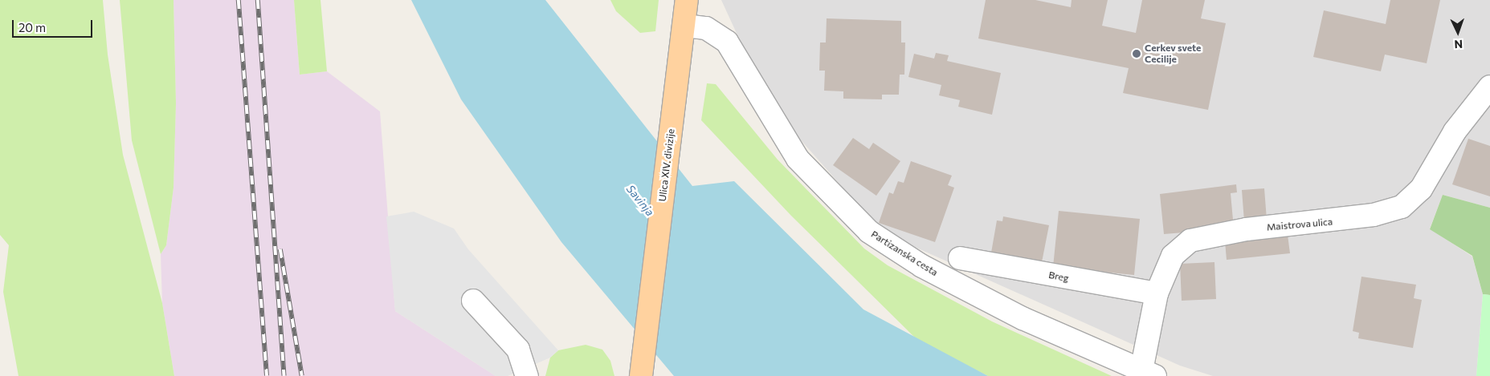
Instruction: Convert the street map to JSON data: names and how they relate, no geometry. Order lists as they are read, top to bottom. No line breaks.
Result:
{"streets":{"main road":["Ulica XIV. divizije"],"street":["Maistrova ulica","Partizanska cesta","Breg"]},"crossings":[["Ulica XIV. divizije","Partizanska cesta"],["Maistrova ulica","Partizanska cesta"],["Maistrova ulica","Breg"]],"water":["Savinja"],"places":["Cerkev svete Cecilije"],"scale_bar":"20 m","north":"bottom"}
